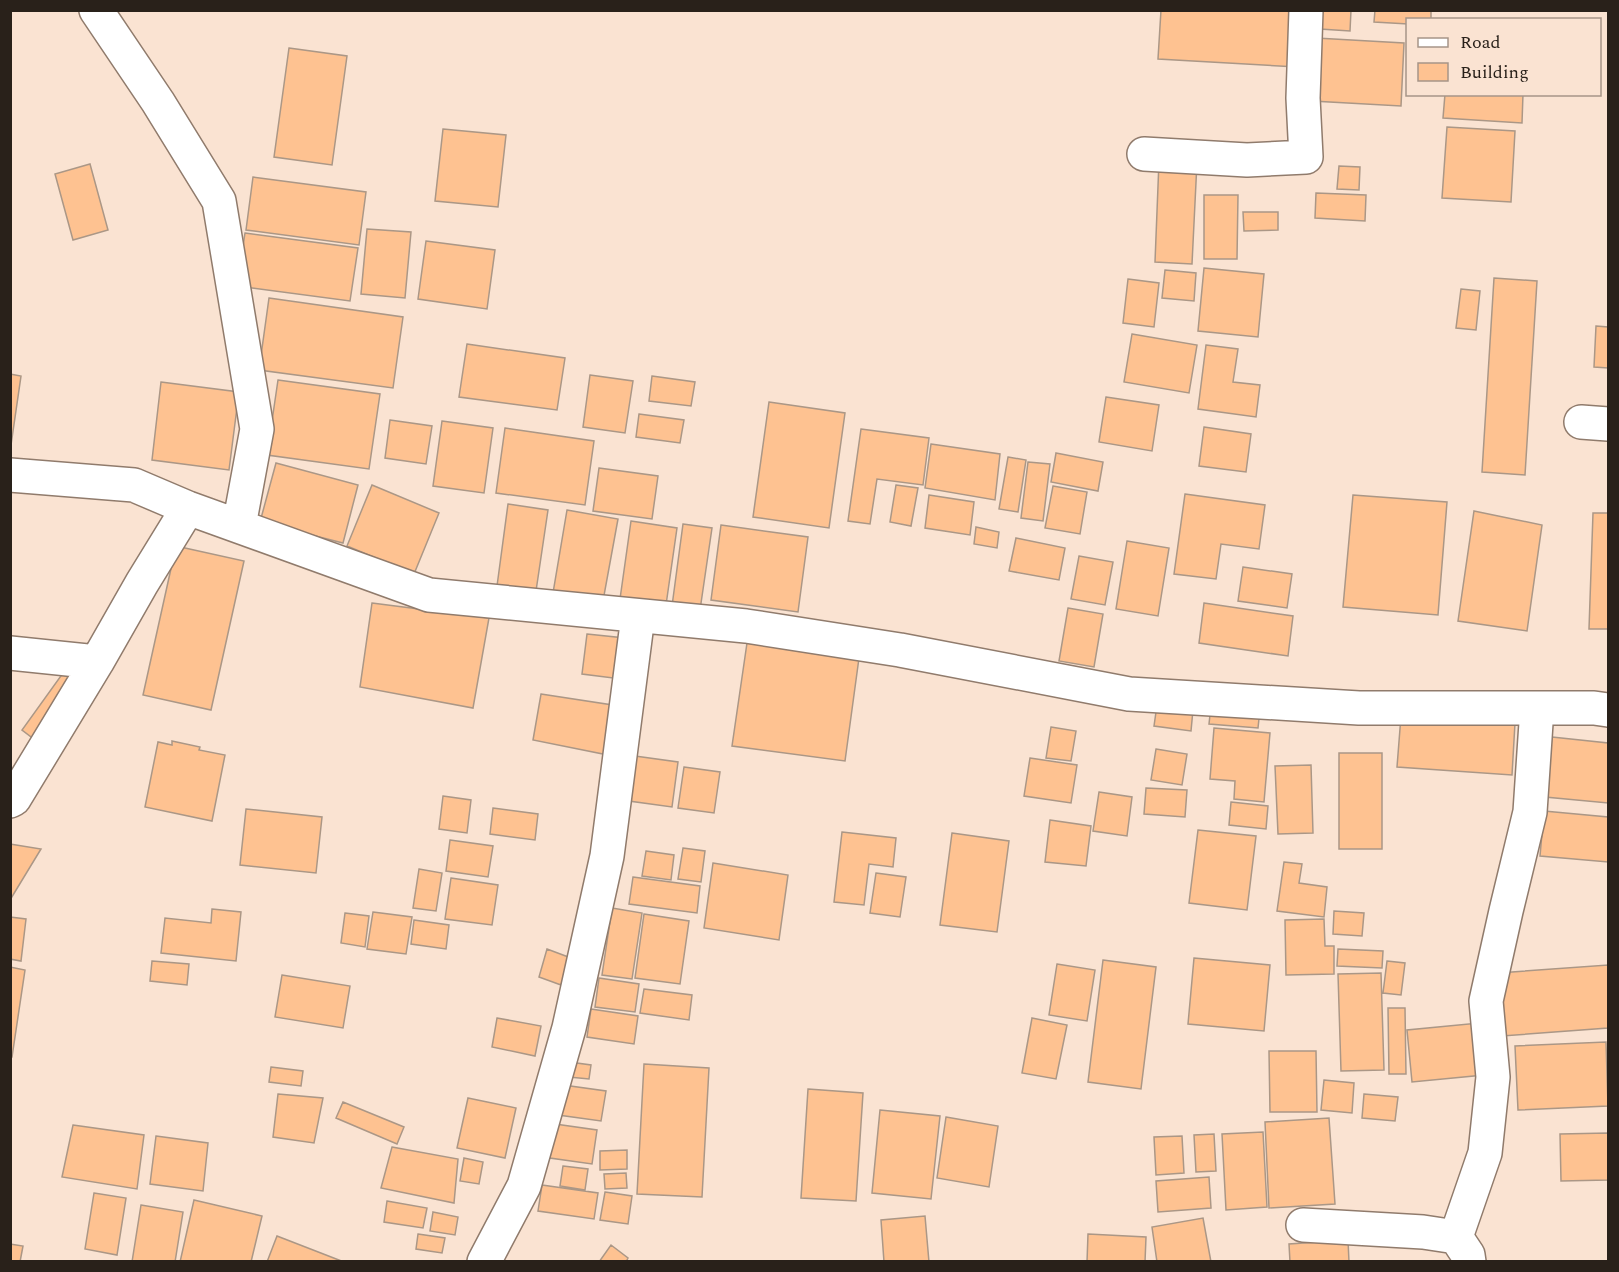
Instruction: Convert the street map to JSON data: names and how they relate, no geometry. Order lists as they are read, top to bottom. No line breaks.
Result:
{"legend":["Road","Building"]}
